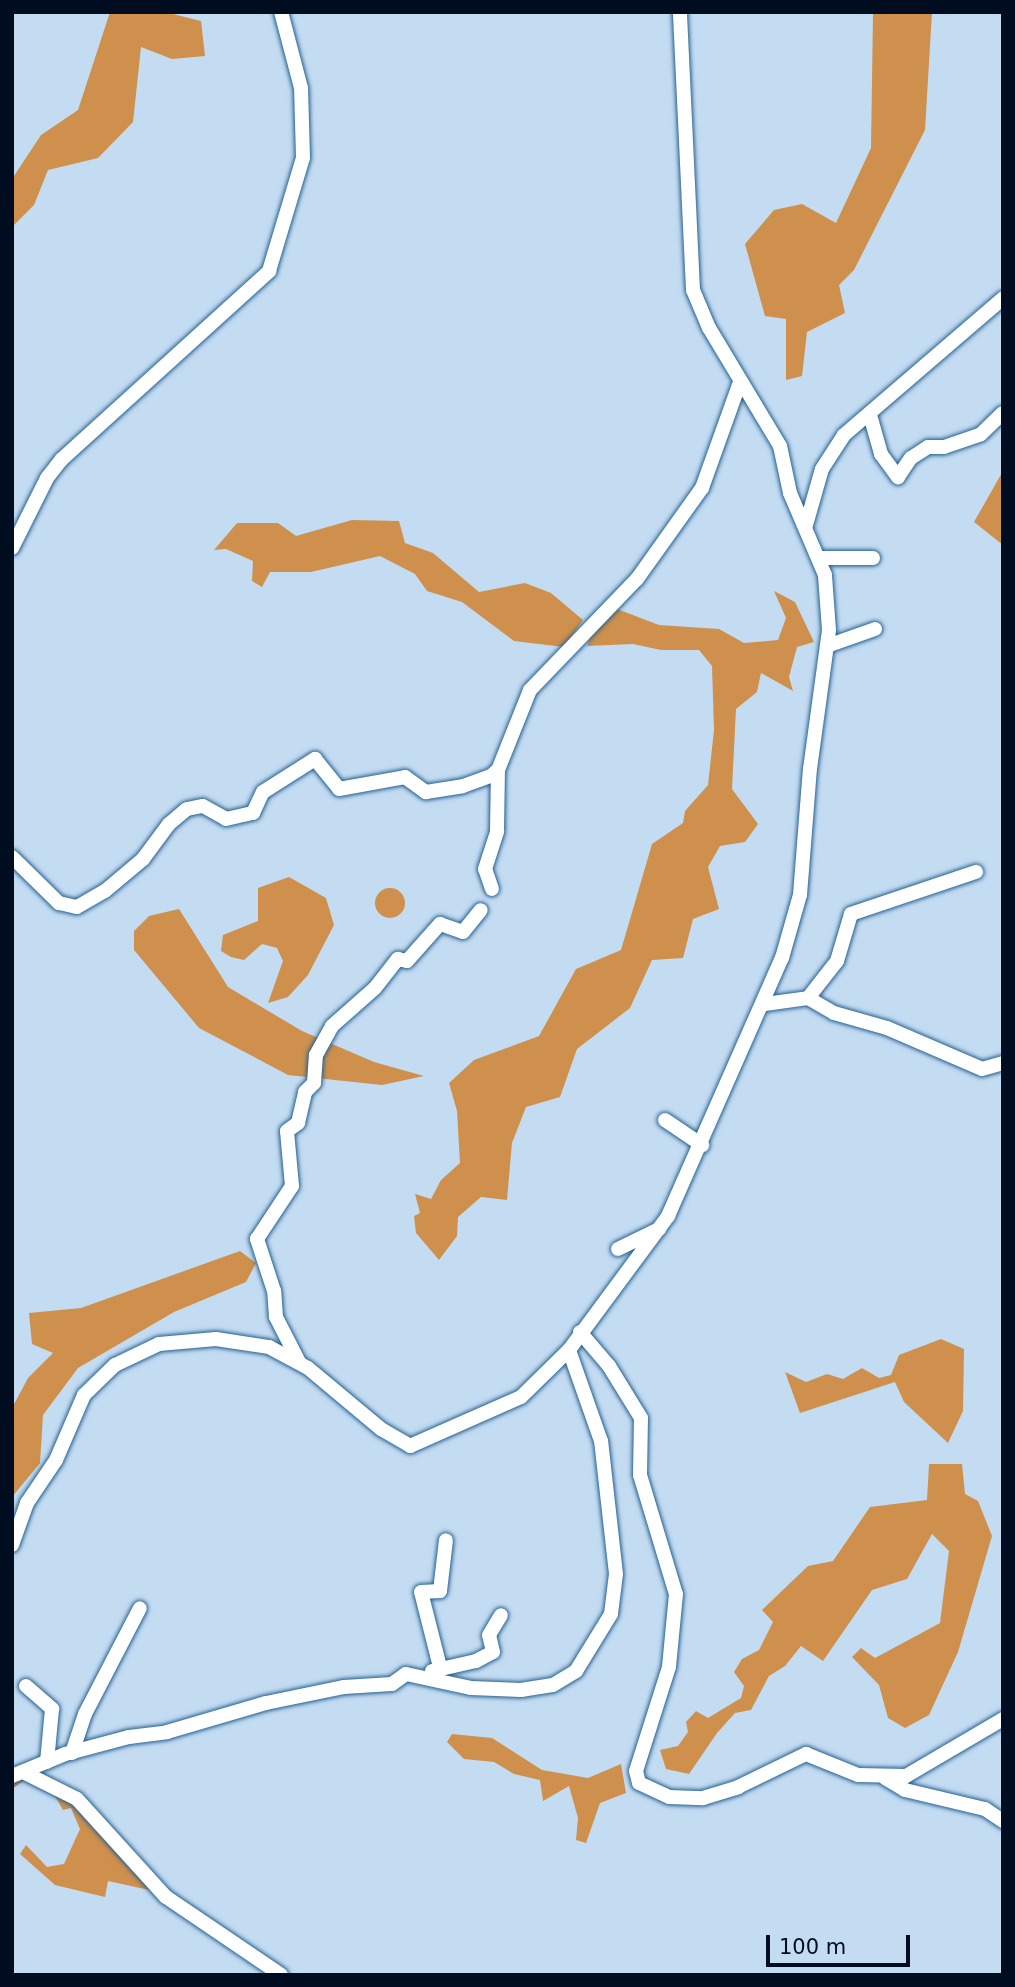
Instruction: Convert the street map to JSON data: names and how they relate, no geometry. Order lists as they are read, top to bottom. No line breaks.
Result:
{"scale_bar":"100 m"}
